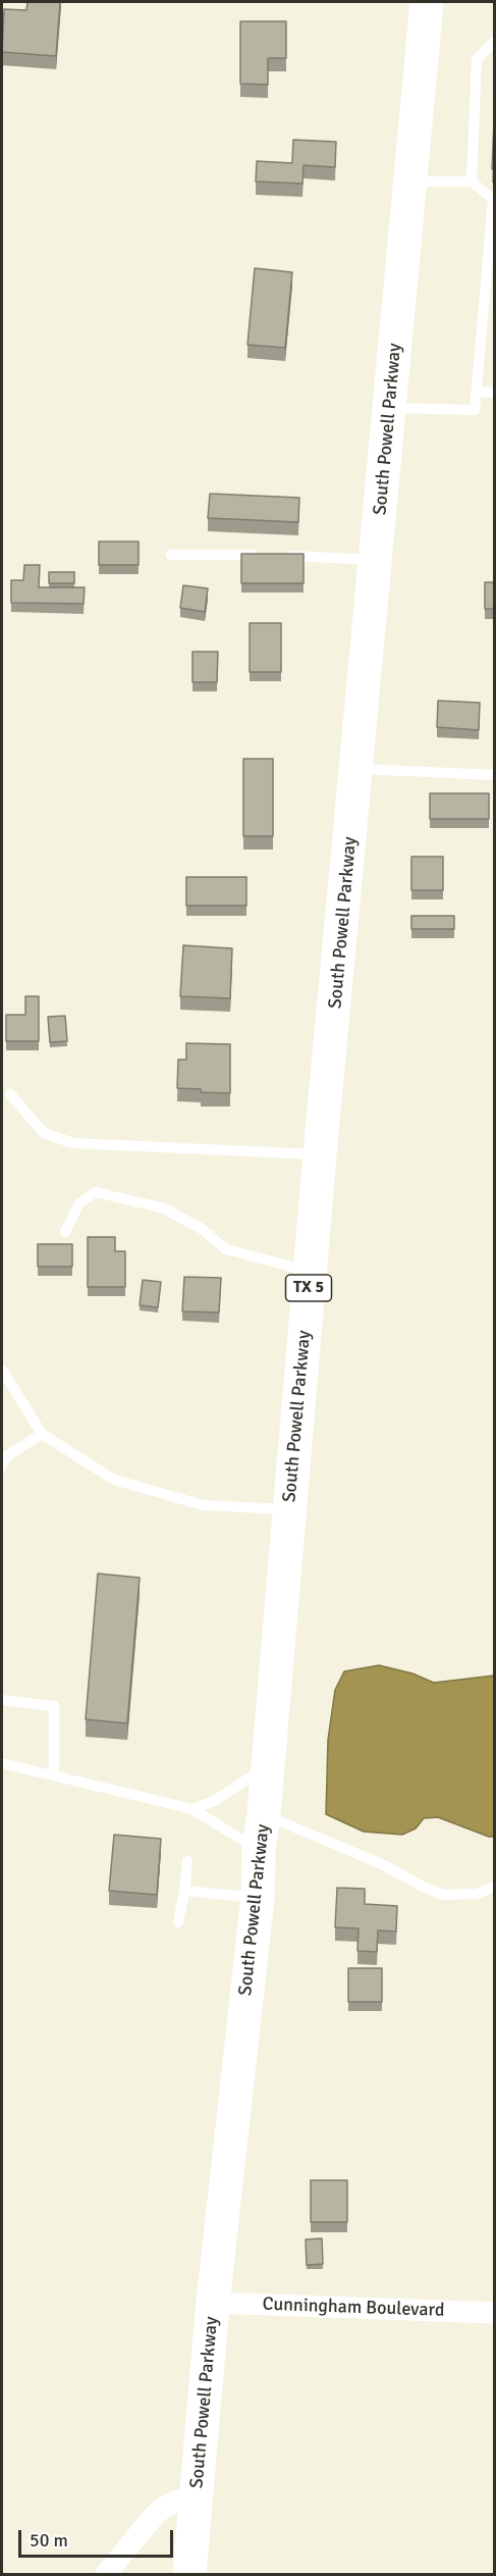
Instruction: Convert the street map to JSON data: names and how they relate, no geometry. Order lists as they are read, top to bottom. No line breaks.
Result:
{"streets":{"main road":["South Powell Parkway","TX 5"],"street":["Cunningham Boulevard"]},"crossings":[["South Powell Parkway","Cunningham Boulevard"]],"scale_bar":"50 m"}
